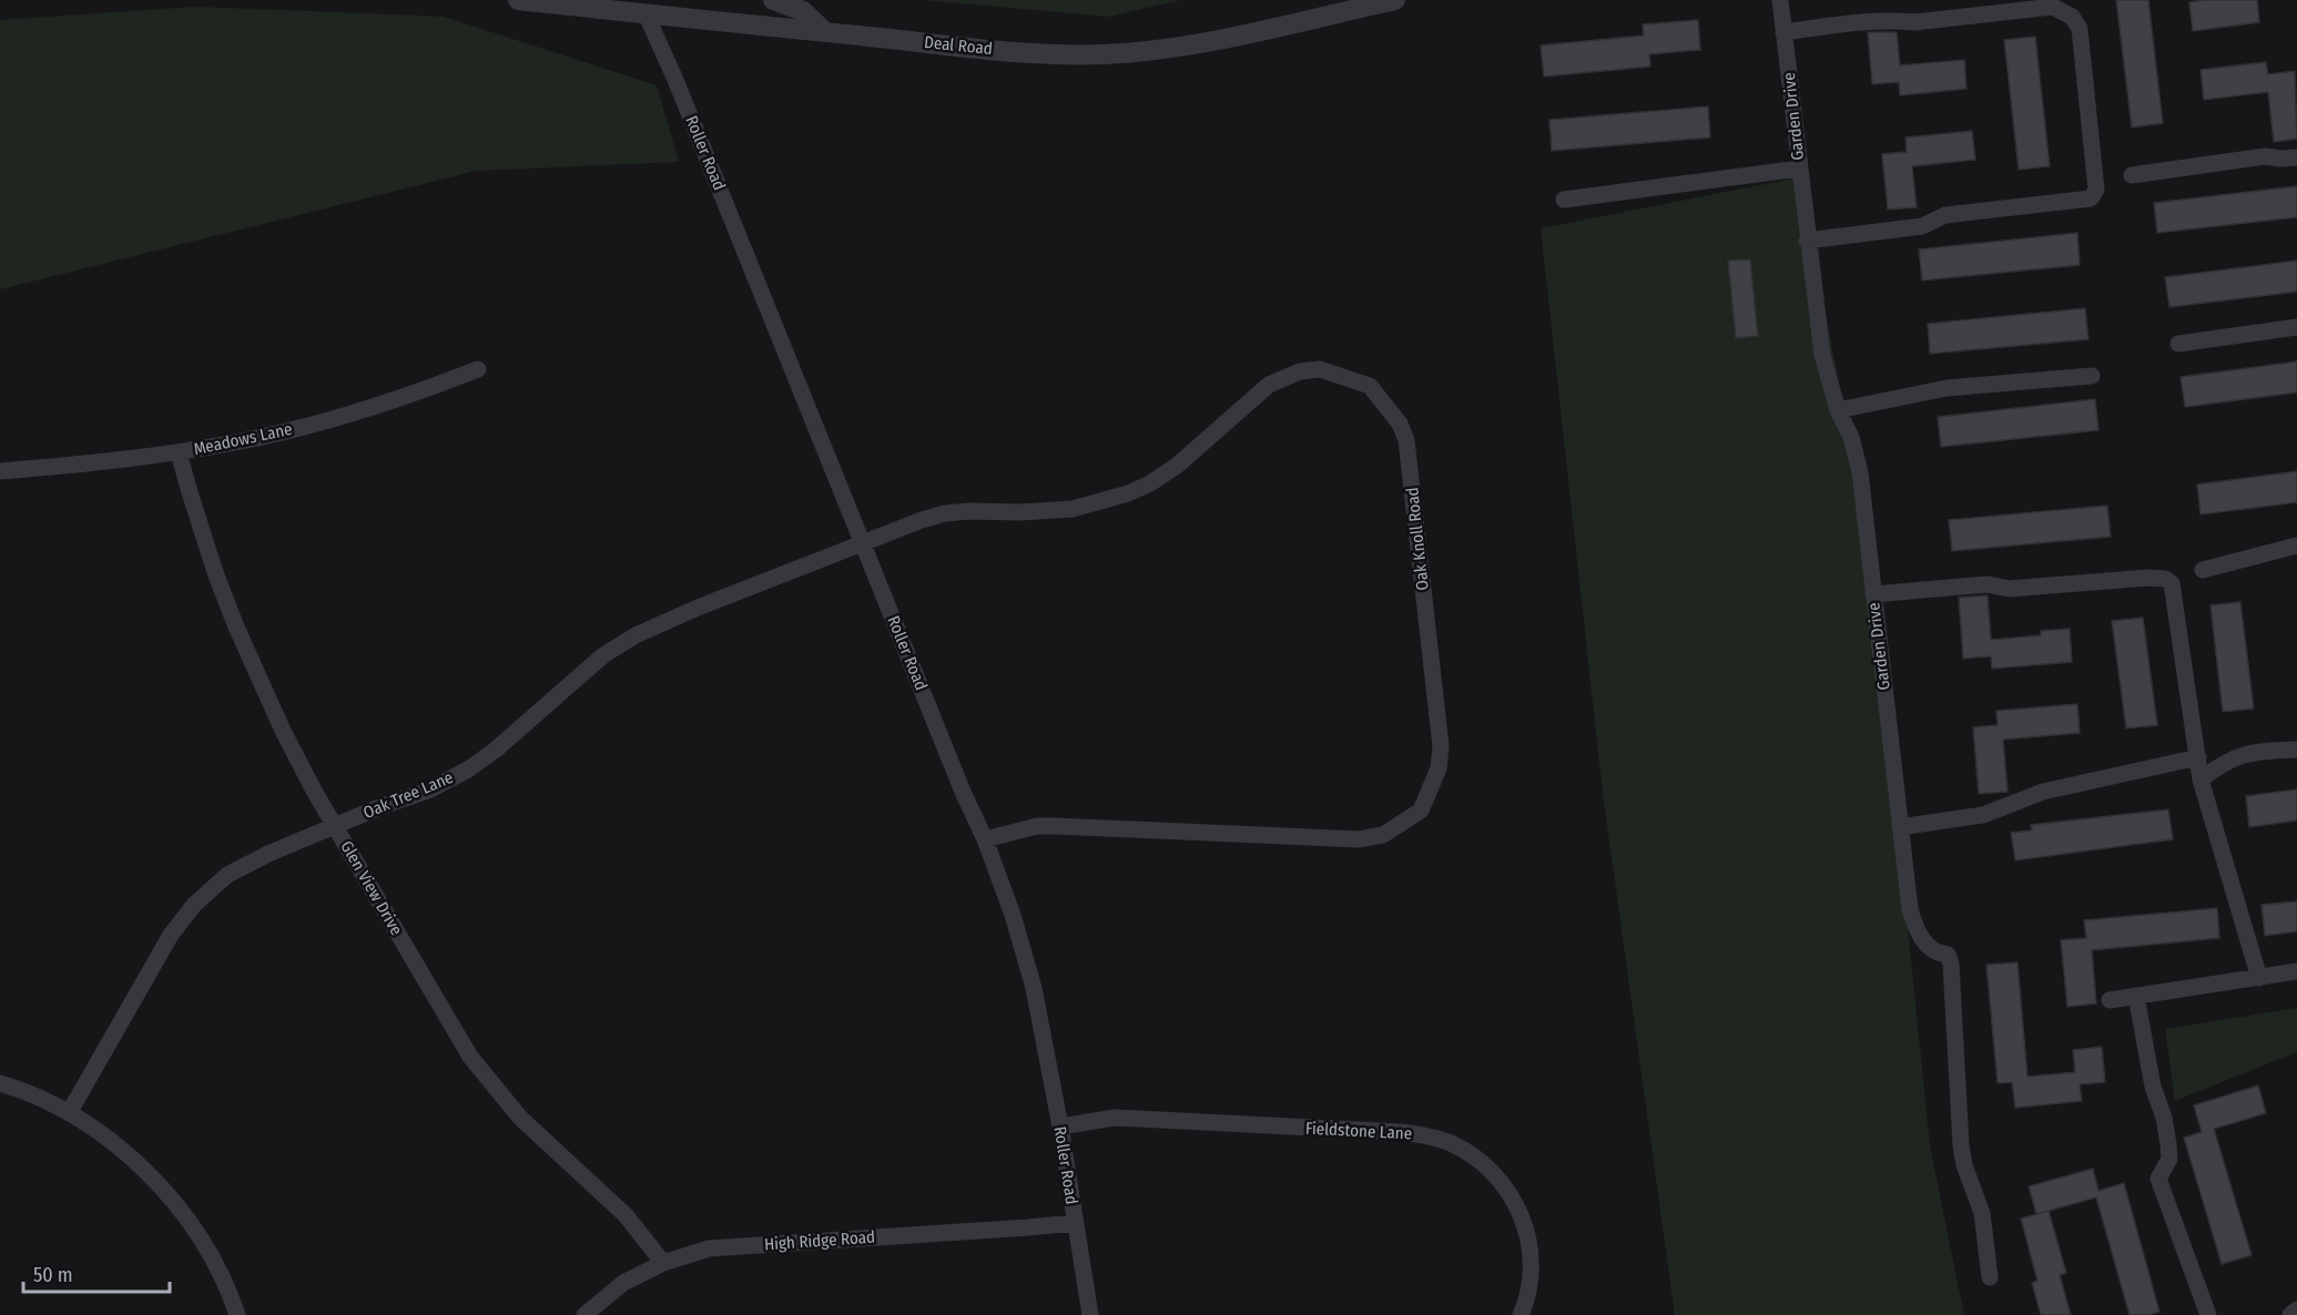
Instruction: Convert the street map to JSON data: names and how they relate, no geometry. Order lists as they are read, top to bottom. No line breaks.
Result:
{"streets":{"street":["Deal Road","Garden Drive","Roller Road","Meadows Lane","Oak Knoll Road","Oak Tree Lane","Glen View Drive","Fieldstone Lane","High Ridge Road"]},"crossings":[["Deal Road","Roller Road"],["Roller Road","Oak Knoll Road"],["Roller Road","Oak Tree Lane"],["Roller Road","Fieldstone Lane"],["Roller Road","High Ridge Road"],["Meadows Lane","Glen View Drive"],["Oak Knoll Road","Oak Tree Lane"],["Oak Tree Lane","Glen View Drive"],["Glen View Drive","High Ridge Road"]],"scale_bar":"50 m"}
